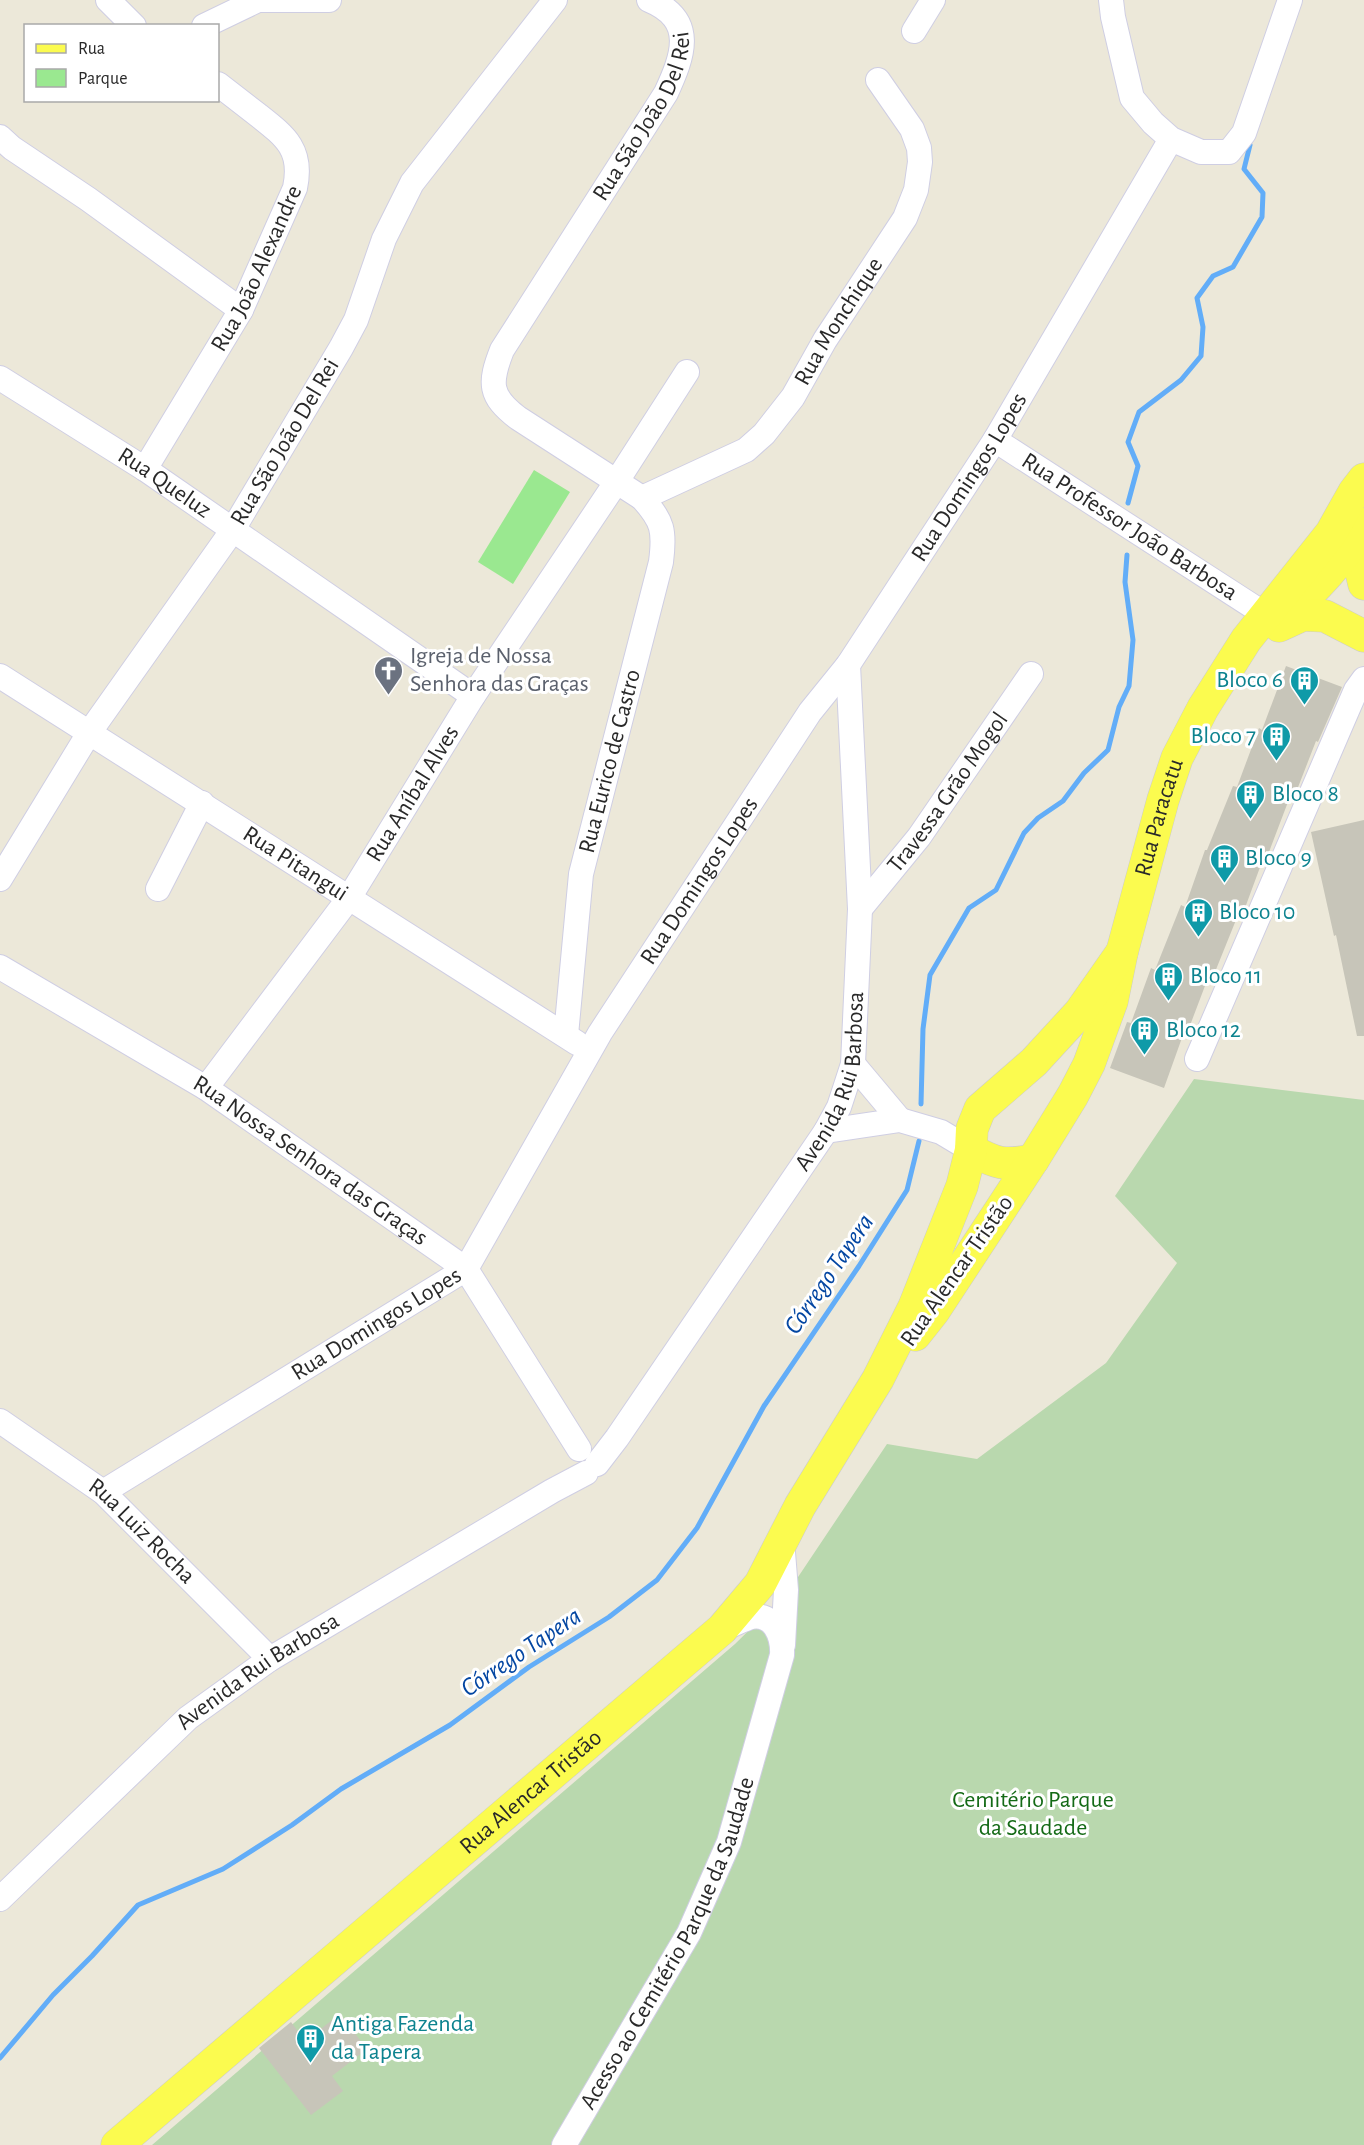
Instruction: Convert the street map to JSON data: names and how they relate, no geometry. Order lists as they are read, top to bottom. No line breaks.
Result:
{"streets":{"main road":["Rua Paracatu","Rua Alencar Tristão"],"street":["Rua São João Del Rei","Rua João Alexandre","Rua Monchique","Rua Domingos Lopes","Rua Queluz","Rua Professor João Barbosa","Rua Eurico de Castro","Travessa Grão Mogol","Rua Aníbal Alves","Rua Pitangui","Avenida Rui Barbosa","Rua Nossa Senhora das Graças","Rua Luiz Rocha","Acesso ao Cemitério Parque da Saudade"]},"crossings":[["Rua São João Del Rei","Rua Monchique"],["Rua São João Del Rei","Rua Queluz"],["Rua São João Del Rei","Rua Eurico de Castro"],["Rua São João Del Rei","Rua Aníbal Alves"],["Rua São João Del Rei","Rua Pitangui"],["Rua João Alexandre","Rua Queluz"],["Rua Monchique","Rua Eurico de Castro"],["Rua Domingos Lopes","Rua Professor João Barbosa"],["Rua Domingos Lopes","Rua Pitangui"],["Rua Domingos Lopes","Avenida Rui Barbosa"],["Rua Domingos Lopes","Rua Nossa Senhora das Graças"],["Rua Domingos Lopes","Rua Luiz Rocha"],["Rua Queluz","Rua Aníbal Alves"],["Rua Professor João Barbosa","Rua Paracatu"],["Rua Eurico de Castro","Rua Pitangui"],["Travessa Grão Mogol","Avenida Rui Barbosa"],["Rua Aníbal Alves","Rua Pitangui"],["Rua Aníbal Alves","Rua Nossa Senhora das Graças"],["Rua Paracatu","Rua Alencar Tristão"],["Avenida Rui Barbosa","Rua Nossa Senhora das Graças"],["Avenida Rui Barbosa","Rua Luiz Rocha"],["Rua Alencar Tristão","Acesso ao Cemitério Parque da Saudade"]],"water":["Córrego Tapera"],"parks":["Cemitério Parque da Saudade"],"places":{"church":["Igreja de Nossa Senhora das Graças"],"building":["Bloco 6","Bloco 7","Bloco 8","Bloco 9","Bloco 10","Bloco 11","Bloco 12","Antiga Fazenda da Tapera"]},"legend":["Rua","Parque"]}
